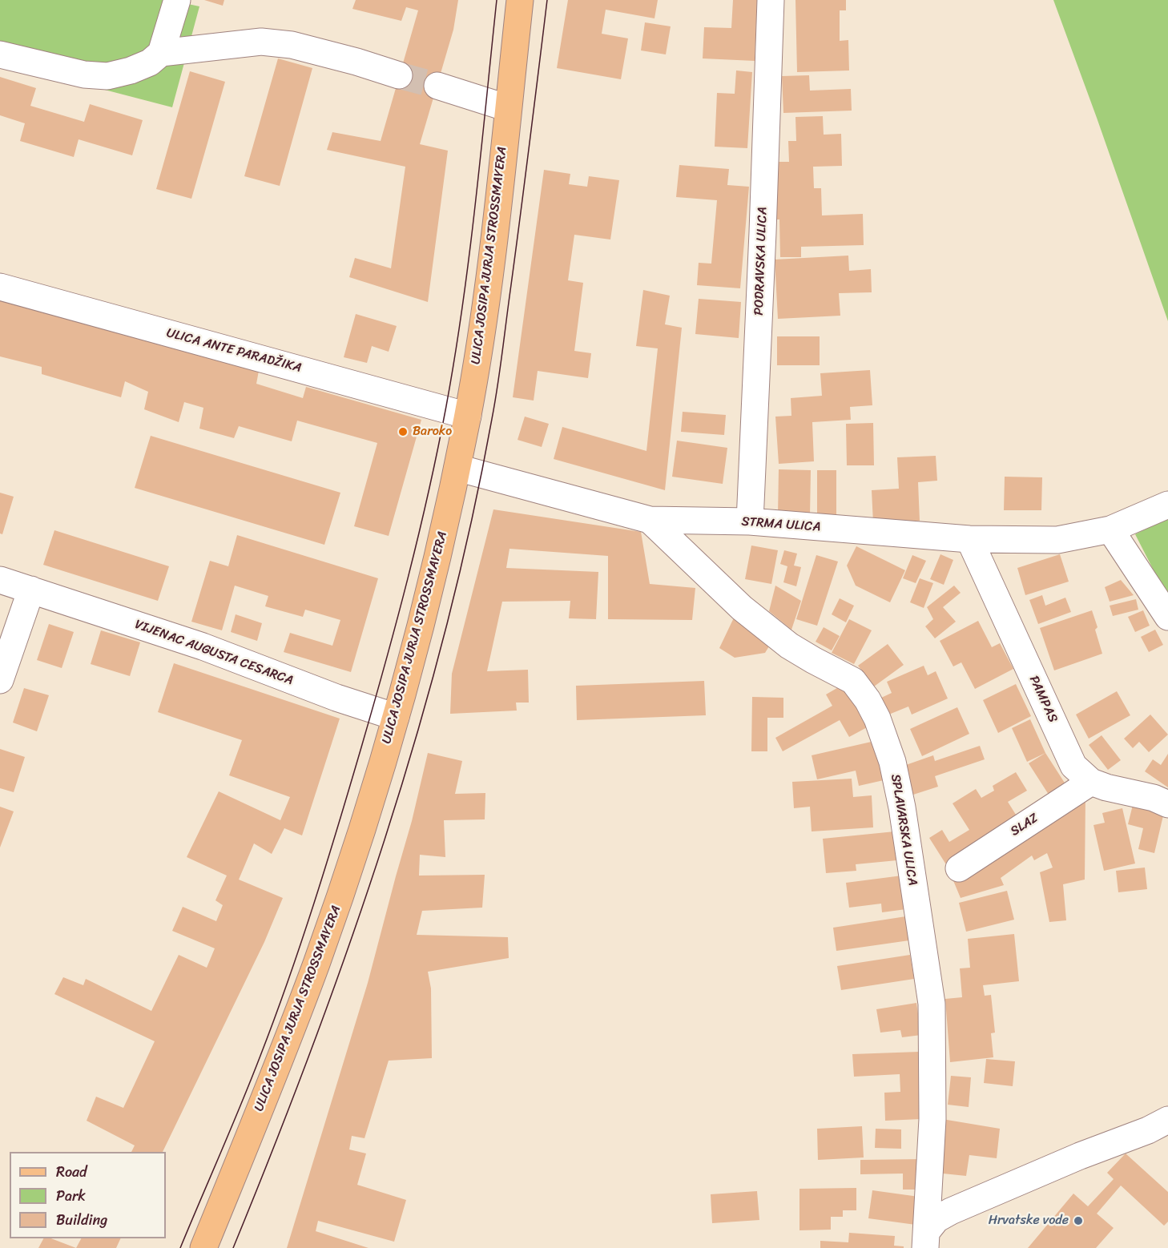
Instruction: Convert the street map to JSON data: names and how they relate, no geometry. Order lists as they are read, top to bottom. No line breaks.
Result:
{"streets":{"main road":["ULICA JOSIPA JURJA STROSSMAYERA"],"street":["PODRAVSKA ULICA","ULICA ANTE PARADŽIKA","STRMA ULICA","VIJENAC AUGUSTA CESARCA","PAMPAS","SLAZ","SPLAVARSKA ULICA"]},"crossings":[["ULICA JOSIPA JURJA STROSSMAYERA","ULICA ANTE PARADŽIKA"],["ULICA JOSIPA JURJA STROSSMAYERA","STRMA ULICA"],["ULICA JOSIPA JURJA STROSSMAYERA","VIJENAC AUGUSTA CESARCA"],["PODRAVSKA ULICA","STRMA ULICA"],["STRMA ULICA","PAMPAS"],["STRMA ULICA","SPLAVARSKA ULICA"],["PAMPAS","SLAZ"]],"places":["Baroko","Hrvatske vode"],"legend":["Road","Park","Building"]}
